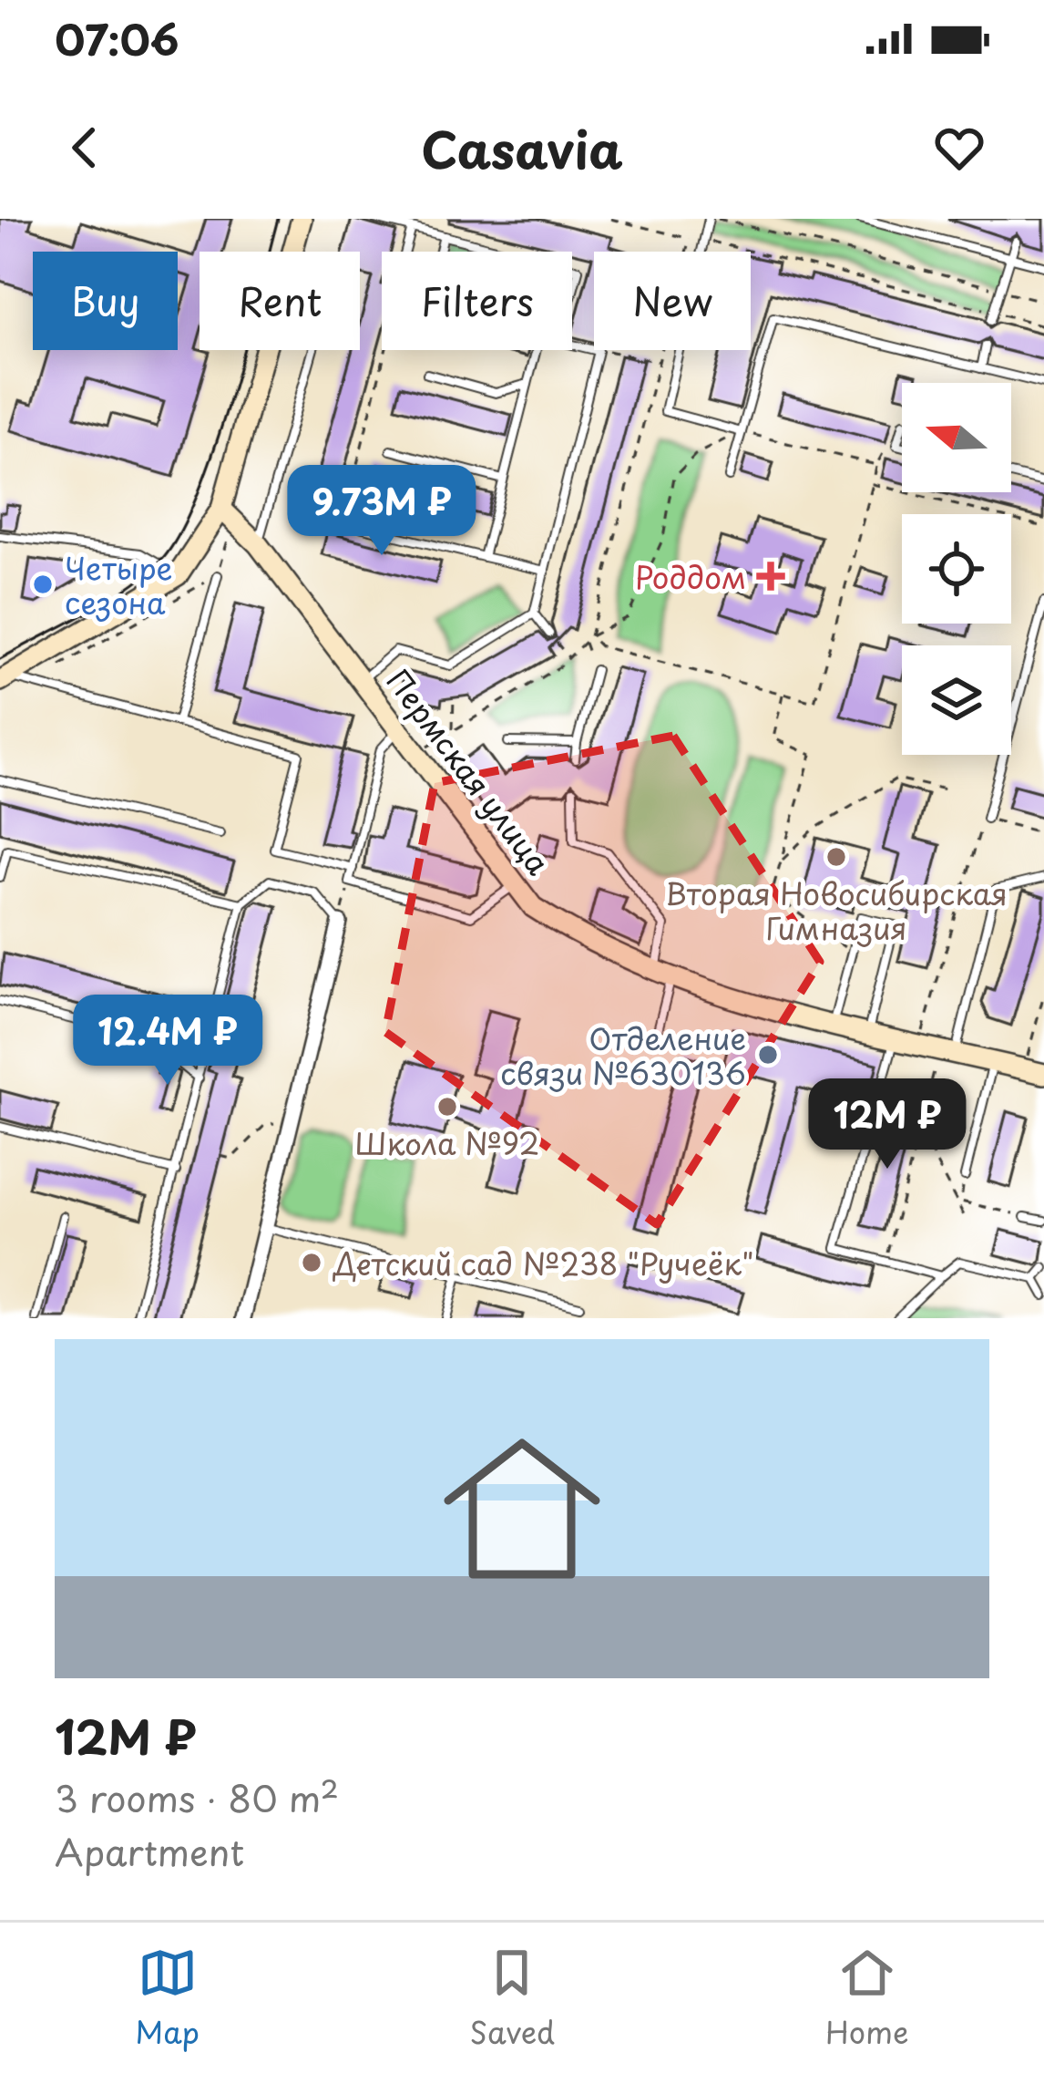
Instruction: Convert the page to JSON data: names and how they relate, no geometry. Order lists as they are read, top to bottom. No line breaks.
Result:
{"streets":{"street":["Пермская улица"]},"places":{"health":["Роддом"],"other":["Четыре сезона","Вторая Новосибирская Гимназия","Отделение связи №630136","Школа №92","Детский сад №238 \"Ручеёк\""]},"north":"left","page":{"status":"07:06","header":"Casavia","chip":["Buy","Rent","Filters","New"],"price":["9.73M ₽","12.4M ₽","12M ₽"],"list":[{"name":"12M ₽","note":"3 rooms · 80 m² · Apartment"}],"tabs":["Map","Saved","Home"]}}
